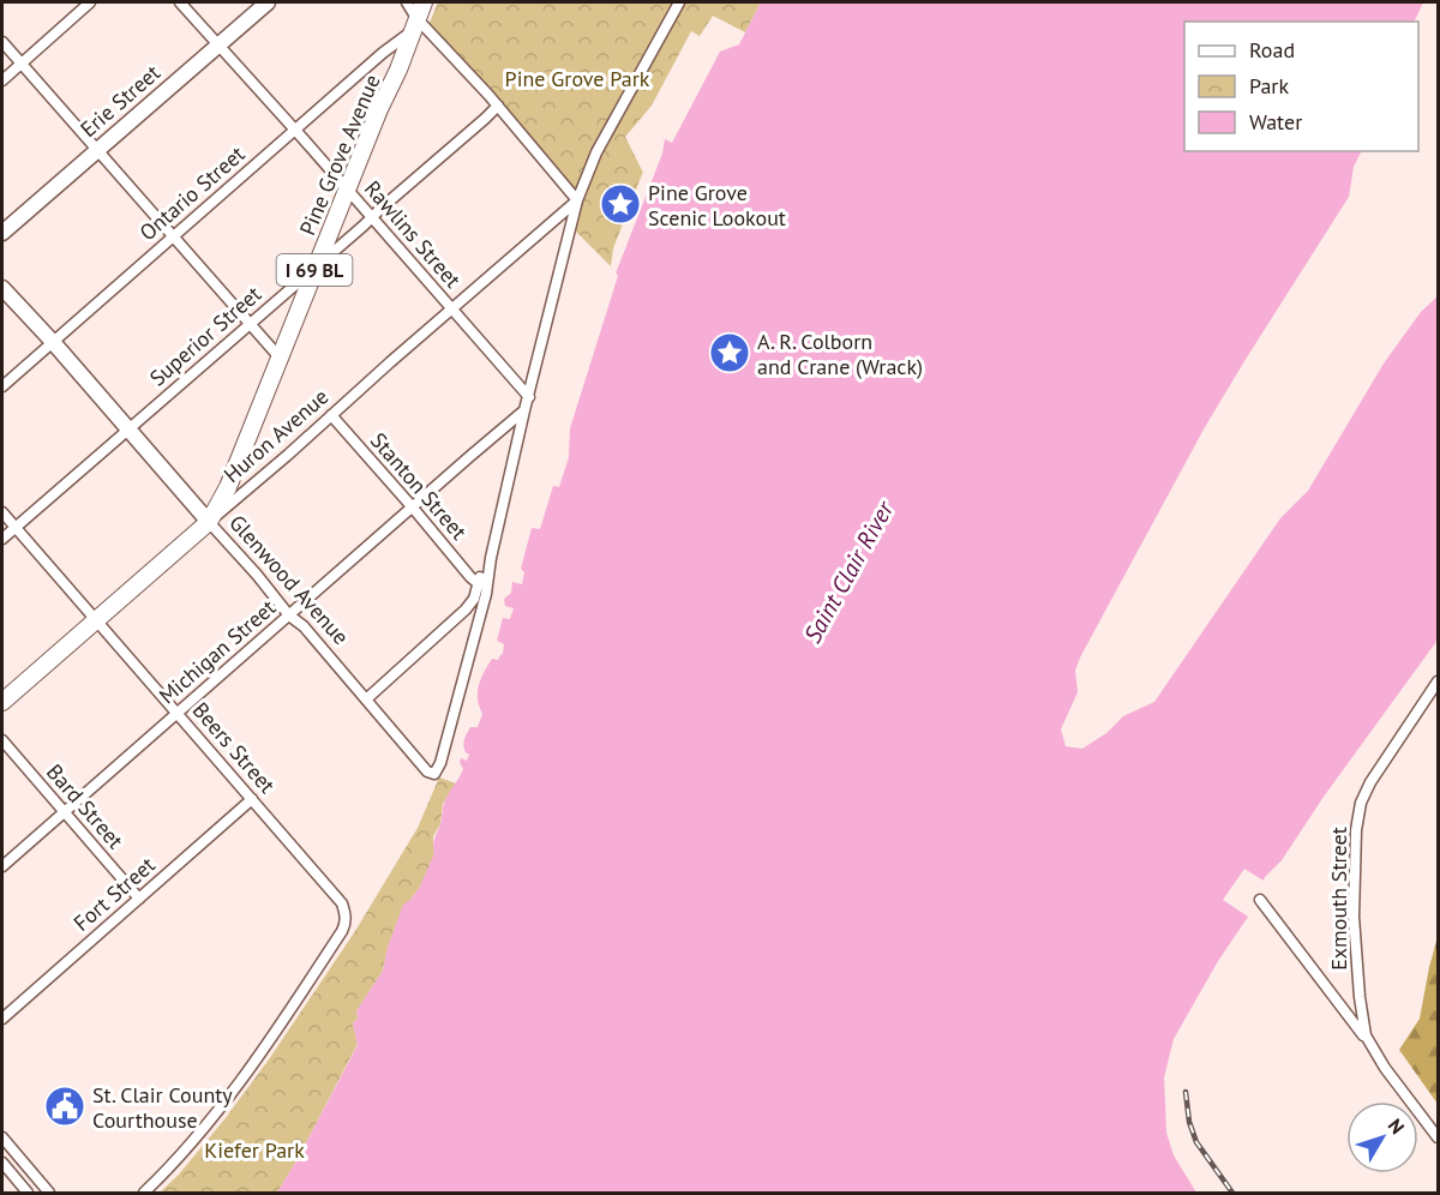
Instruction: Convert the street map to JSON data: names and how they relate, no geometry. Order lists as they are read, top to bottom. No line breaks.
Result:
{"streets":{"main road":["Pine Grove Avenue","I 69 BL","Huron Avenue"],"street":["Erie Street","Ontario Street","Rawlins Street","Superior Street","Stanton Street","Glenwood Avenue","Michigan Street","Beers Street","Bard Street","Fort Street","Exmouth Street"]},"crossings":[["Erie Street","Rawlins Street"],["Pine Grove Avenue","Ontario Street"],["Pine Grove Avenue","Rawlins Street"],["Pine Grove Avenue","Superior Street"],["Pine Grove Avenue","Huron Avenue"],["Pine Grove Avenue","Glenwood Avenue"],["Ontario Street","Rawlins Street"],["Ontario Street","Glenwood Avenue"],["Rawlins Street","Superior Street"],["Rawlins Street","Huron Avenue"],["Superior Street","Glenwood Avenue"],["Superior Street","Beers Street"],["Huron Avenue","Stanton Street"],["Huron Avenue","Glenwood Avenue"],["Huron Avenue","Beers Street"],["Stanton Street","Michigan Street"],["Glenwood Avenue","Michigan Street"],["Michigan Street","Beers Street"],["Michigan Street","Bard Street"],["Beers Street","Fort Street"],["Bard Street","Fort Street"]],"water":["Saint Clair River"],"parks":["Pine Grove Park","Kiefer Park"],"places":{"place":["Pine Grove Scenic Lookout","A. R. Colborn and Crane (Wrack)"],"public building":["St. Clair County Courthouse"]},"legend":["Road","Park","Water"],"north":"top right"}
